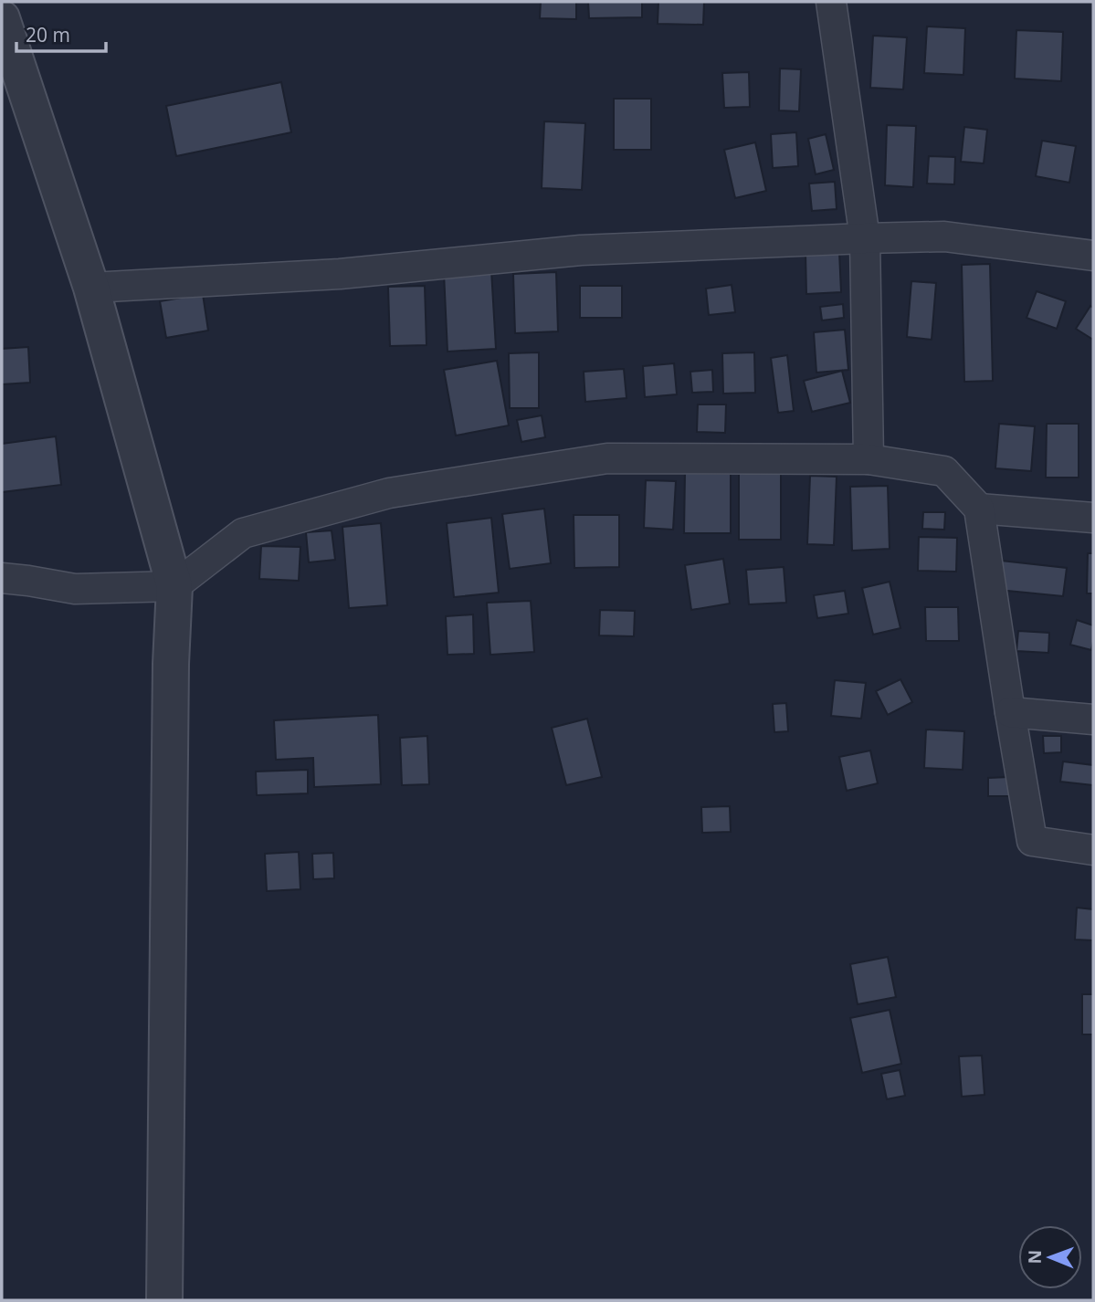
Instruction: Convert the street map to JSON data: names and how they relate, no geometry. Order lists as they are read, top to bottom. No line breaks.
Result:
{"scale_bar":"20 m","north":"left"}
